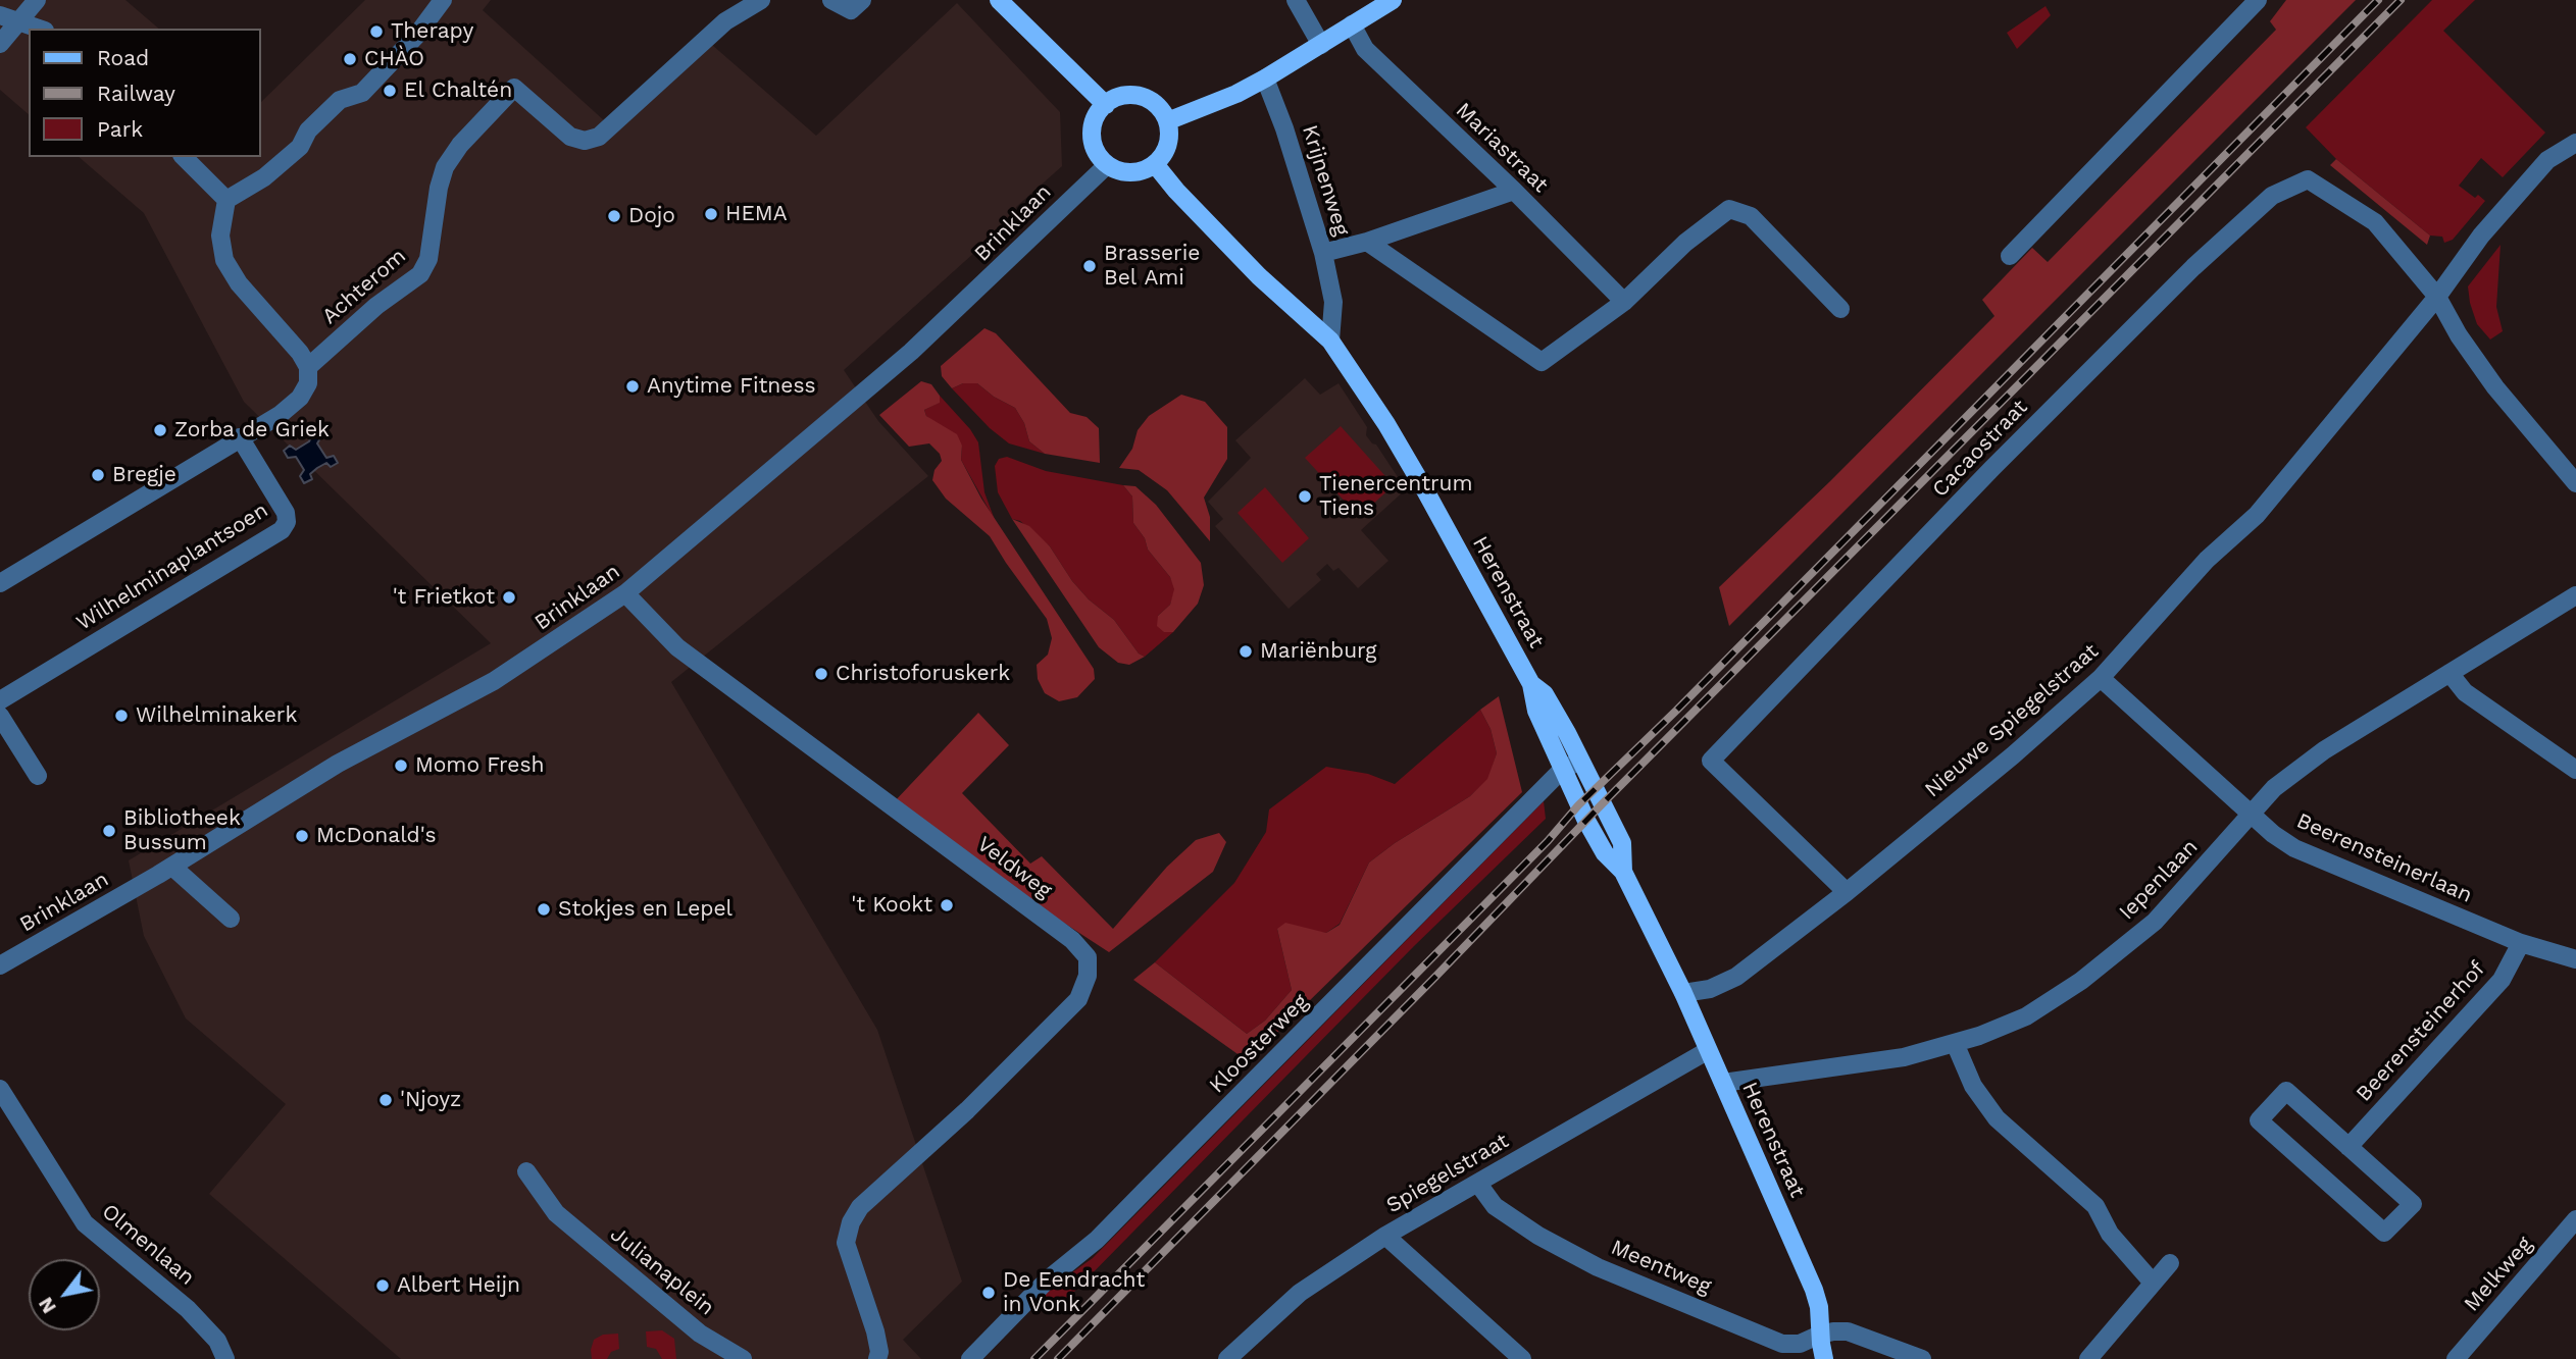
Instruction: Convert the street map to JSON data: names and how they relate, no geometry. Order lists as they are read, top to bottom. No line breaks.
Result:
{"streets":{"main road":["Herenstraat"],"street":["Mariastraat","Krijnenweg","Brinklaan","Achterom","Cacaostraat","Wilhelminaplantsoen","Nieuwe Spiegelstraat","Beerensteinerlaan","Veldweg","Iepenlaan","Beerensteinerhof","Kloosterweg","Spiegelstraat","Olmenlaan","Meentweg","Julianaplein","Melkweg"]},"crossings":[["Mariastraat","Krijnenweg"],["Brinklaan","Herenstraat"],["Brinklaan","Veldweg"],["Cacaostraat","Nieuwe Spiegelstraat"],["Herenstraat","Nieuwe Spiegelstraat"],["Herenstraat","Iepenlaan"],["Herenstraat","Kloosterweg"],["Herenstraat","Spiegelstraat"],["Herenstraat","Meentweg"],["Nieuwe Spiegelstraat","Beerensteinerlaan"],["Beerensteinerlaan","Iepenlaan"],["Beerensteinerlaan","Beerensteinerhof"],["Spiegelstraat","Meentweg"]],"places":["Therapy","CHÀO","El Chaltén","HEMA","Dojo","Brasserie Bel Ami","Anytime Fitness","Zorba de Griek","Bregje","Tienercentrum Tiens","'t Frietkot","Mariënburg","Christoforuskerk","Wilhelminakerk","Momo Fresh","Bibliotheek Bussum","McDonald's","'t Kookt","Stokjes en Lepel","'Njoyz","Albert Heijn","De Eendracht in Vonk"],"legend":["Road","Railway","Park"],"north":"bottom left"}
